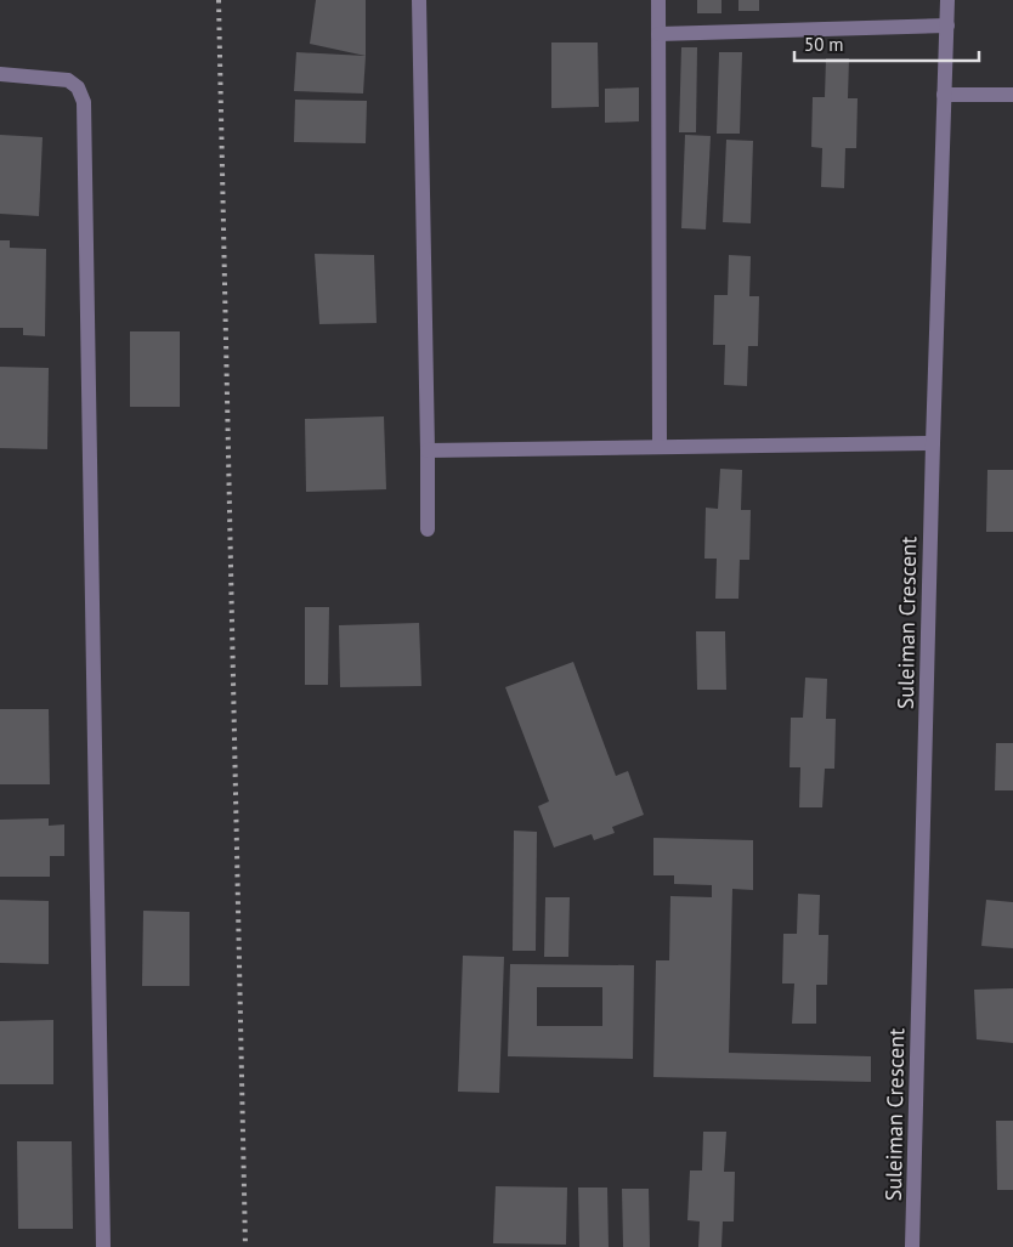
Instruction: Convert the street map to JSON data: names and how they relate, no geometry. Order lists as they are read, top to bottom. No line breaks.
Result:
{"streets":{"street":["Suleiman Crescent"]},"scale_bar":"50 m"}
